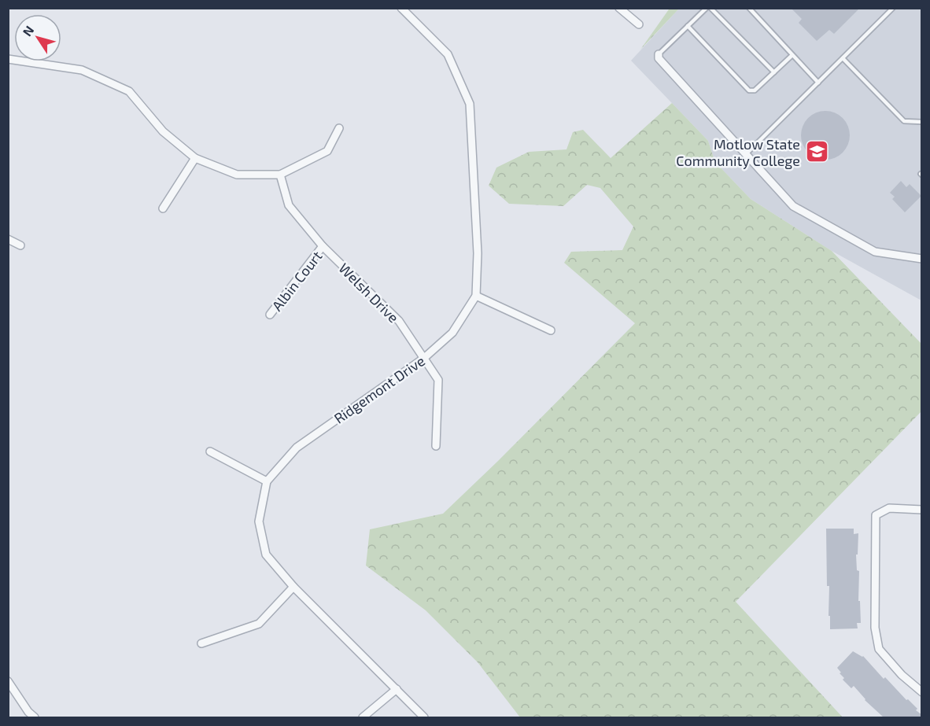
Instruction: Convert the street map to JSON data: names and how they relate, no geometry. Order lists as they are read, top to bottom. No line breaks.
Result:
{"streets":{"street":["Albin Court","Welsh Drive","Ridgemont Drive"]},"crossings":[["Albin Court","Welsh Drive"],["Welsh Drive","Ridgemont Drive"]],"places":{"school or university":["Motlow State Community College"]},"north":"top left"}
